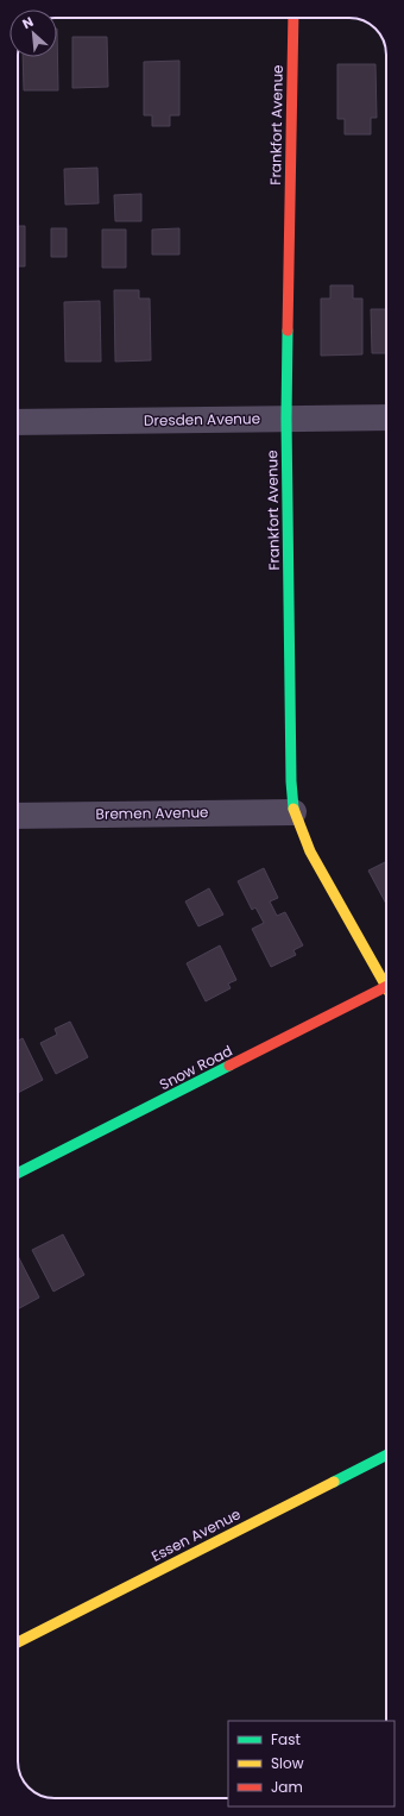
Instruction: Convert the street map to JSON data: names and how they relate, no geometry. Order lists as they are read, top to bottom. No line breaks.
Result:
{"streets":{"street":["Frankfort Avenue","Dresden Avenue","Bremen Avenue","Snow Road","Essen Avenue"]},"crossings":[["Frankfort Avenue","Dresden Avenue"],["Frankfort Avenue","Bremen Avenue"]],"legend":["Fast","Slow","Jam"],"north":"top left"}
